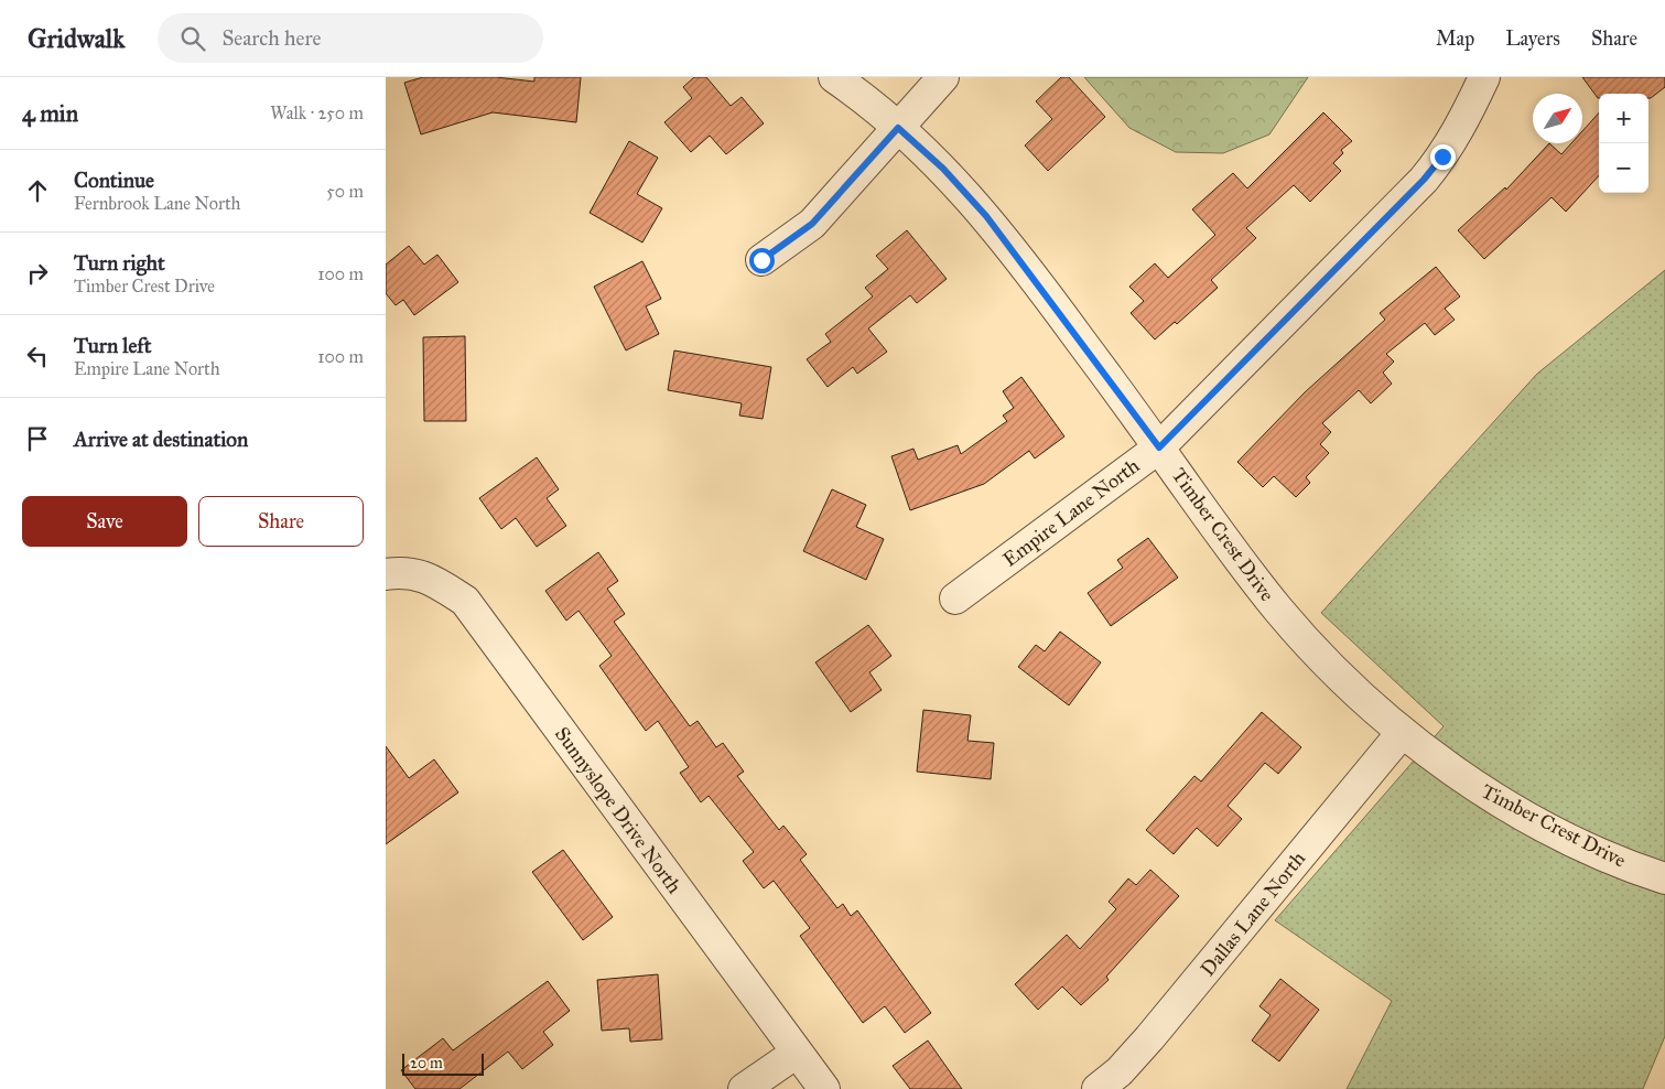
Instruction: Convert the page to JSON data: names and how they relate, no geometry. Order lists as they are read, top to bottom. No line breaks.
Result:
{"streets":{"street":["Empire Lane North","Timber Crest Drive","Sunnyslope Drive North","Dallas Lane North"]},"crossings":[["Empire Lane North","Timber Crest Drive"],["Timber Crest Drive","Dallas Lane North"]],"scale_bar":"20 m","north":"top right","page":{"header":"Gridwalk","search":"Search here","nav":["Map","Layers","Share"],"heading":["4 min","Walk · 250 m"],"map_buttons":["+","−"],"list":[["Continue","Fernbrook Lane North","50 m"],["Turn right","Timber Crest Drive","100 m"],["Turn left","Empire Lane North","100 m"],"Arrive at destination"],"buttons":["Save","Share"],"scale":"20 m"}}
